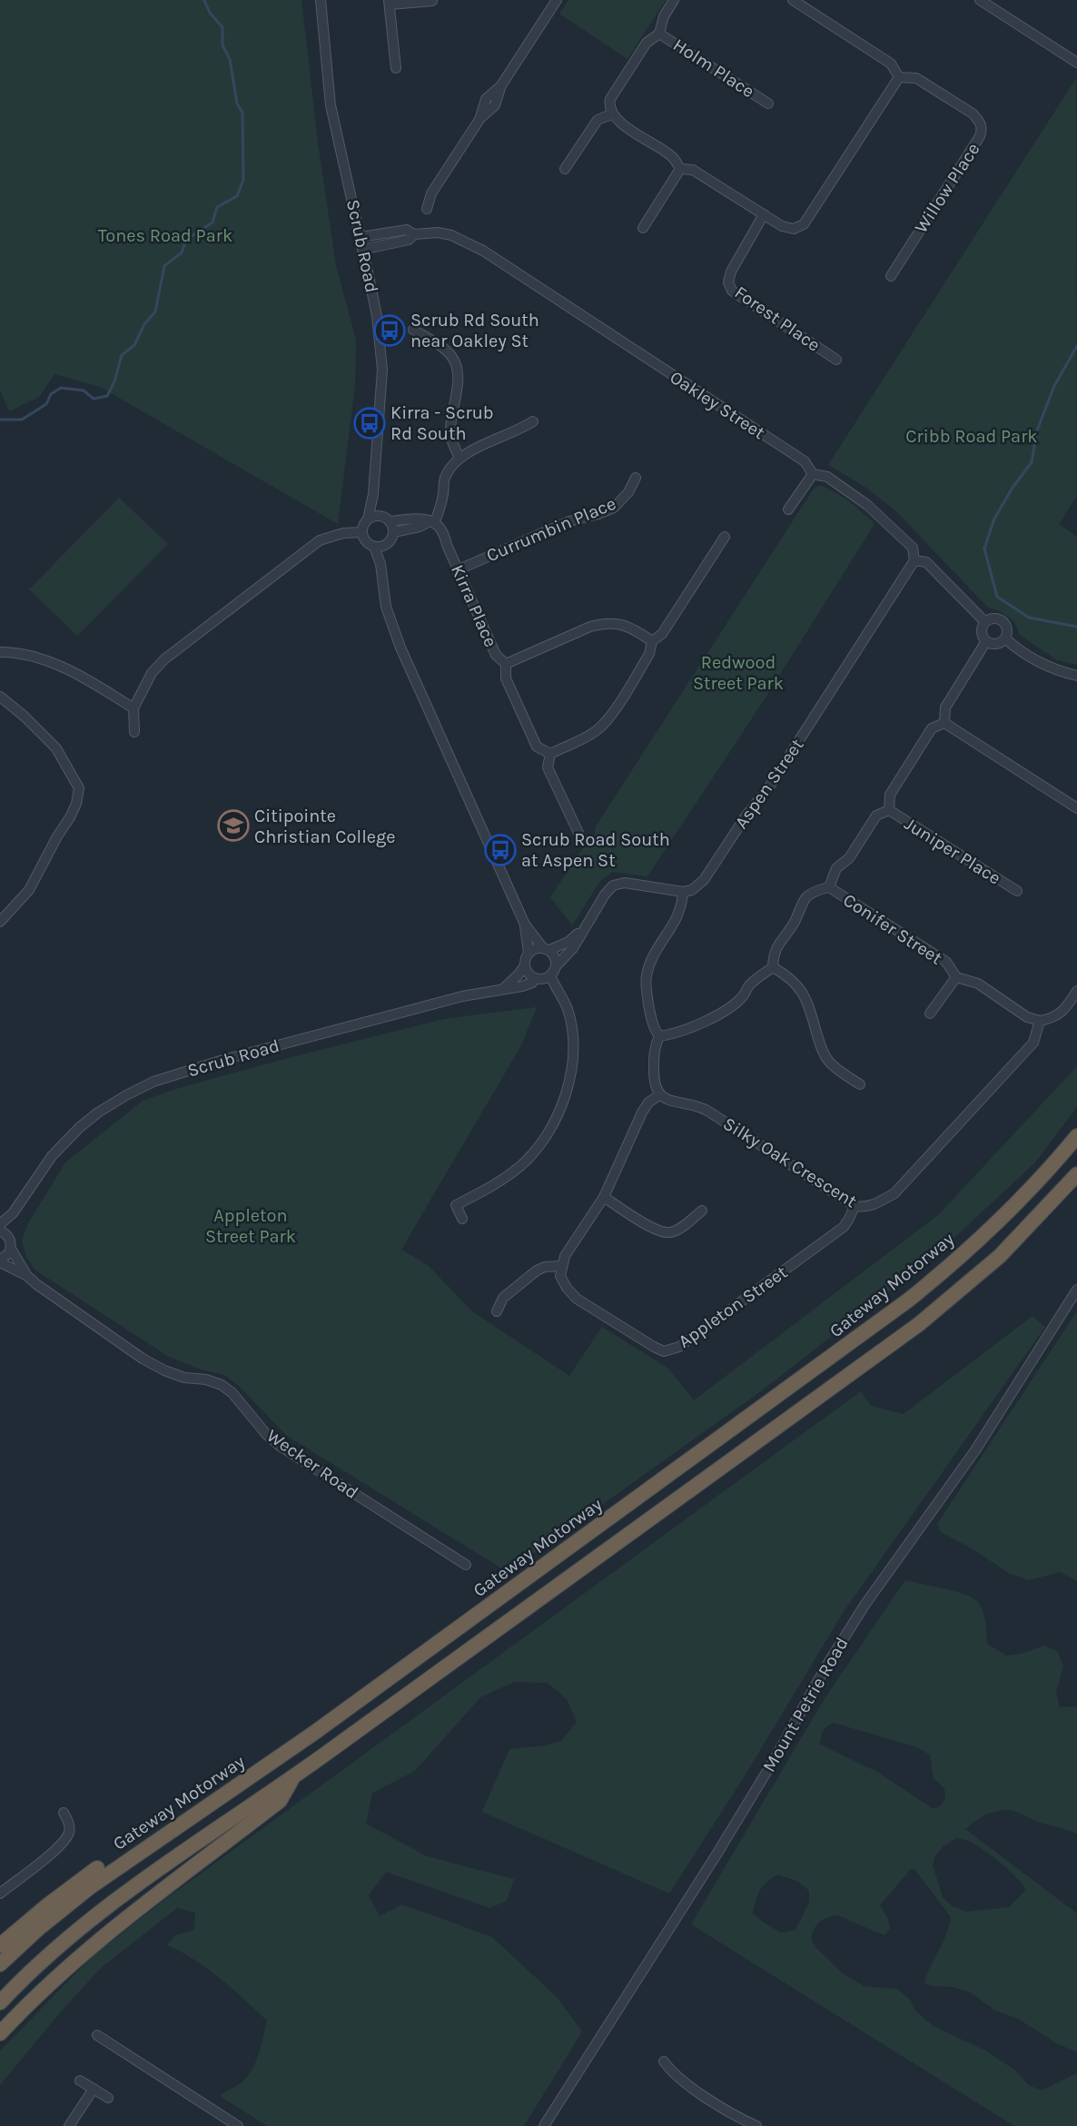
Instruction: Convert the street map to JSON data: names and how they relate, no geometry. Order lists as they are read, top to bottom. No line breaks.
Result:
{"streets":{"highway":["Gateway Motorway"],"street":["Holm Place","Willow Place","Scrub Road","Forest Place","Oakley Street","Currumbin Place","Kirra Place","Aspen Street","Juniper Place","Conifer Street","Silky Oak Crescent","Appleton Street","Wecker Road","Mount Petrie Road"]},"crossings":[["Scrub Road","Oakley Street"],["Scrub Road","Wecker Road"],["Oakley Street","Aspen Street"],["Currumbin Place","Kirra Place"],["Conifer Street","Silky Oak Crescent"],["Silky Oak Crescent","Appleton Street"]],"parks":["Tones Road Park","Cribb Road Park","Redwood Street Park","Appleton Street Park"],"places":{"bus stop":["Scrub Rd South near Oakley St","Kirra - Scrub Rd South","Scrub Road South at Aspen St"],"school or university":["Citipointe Christian College"]}}
